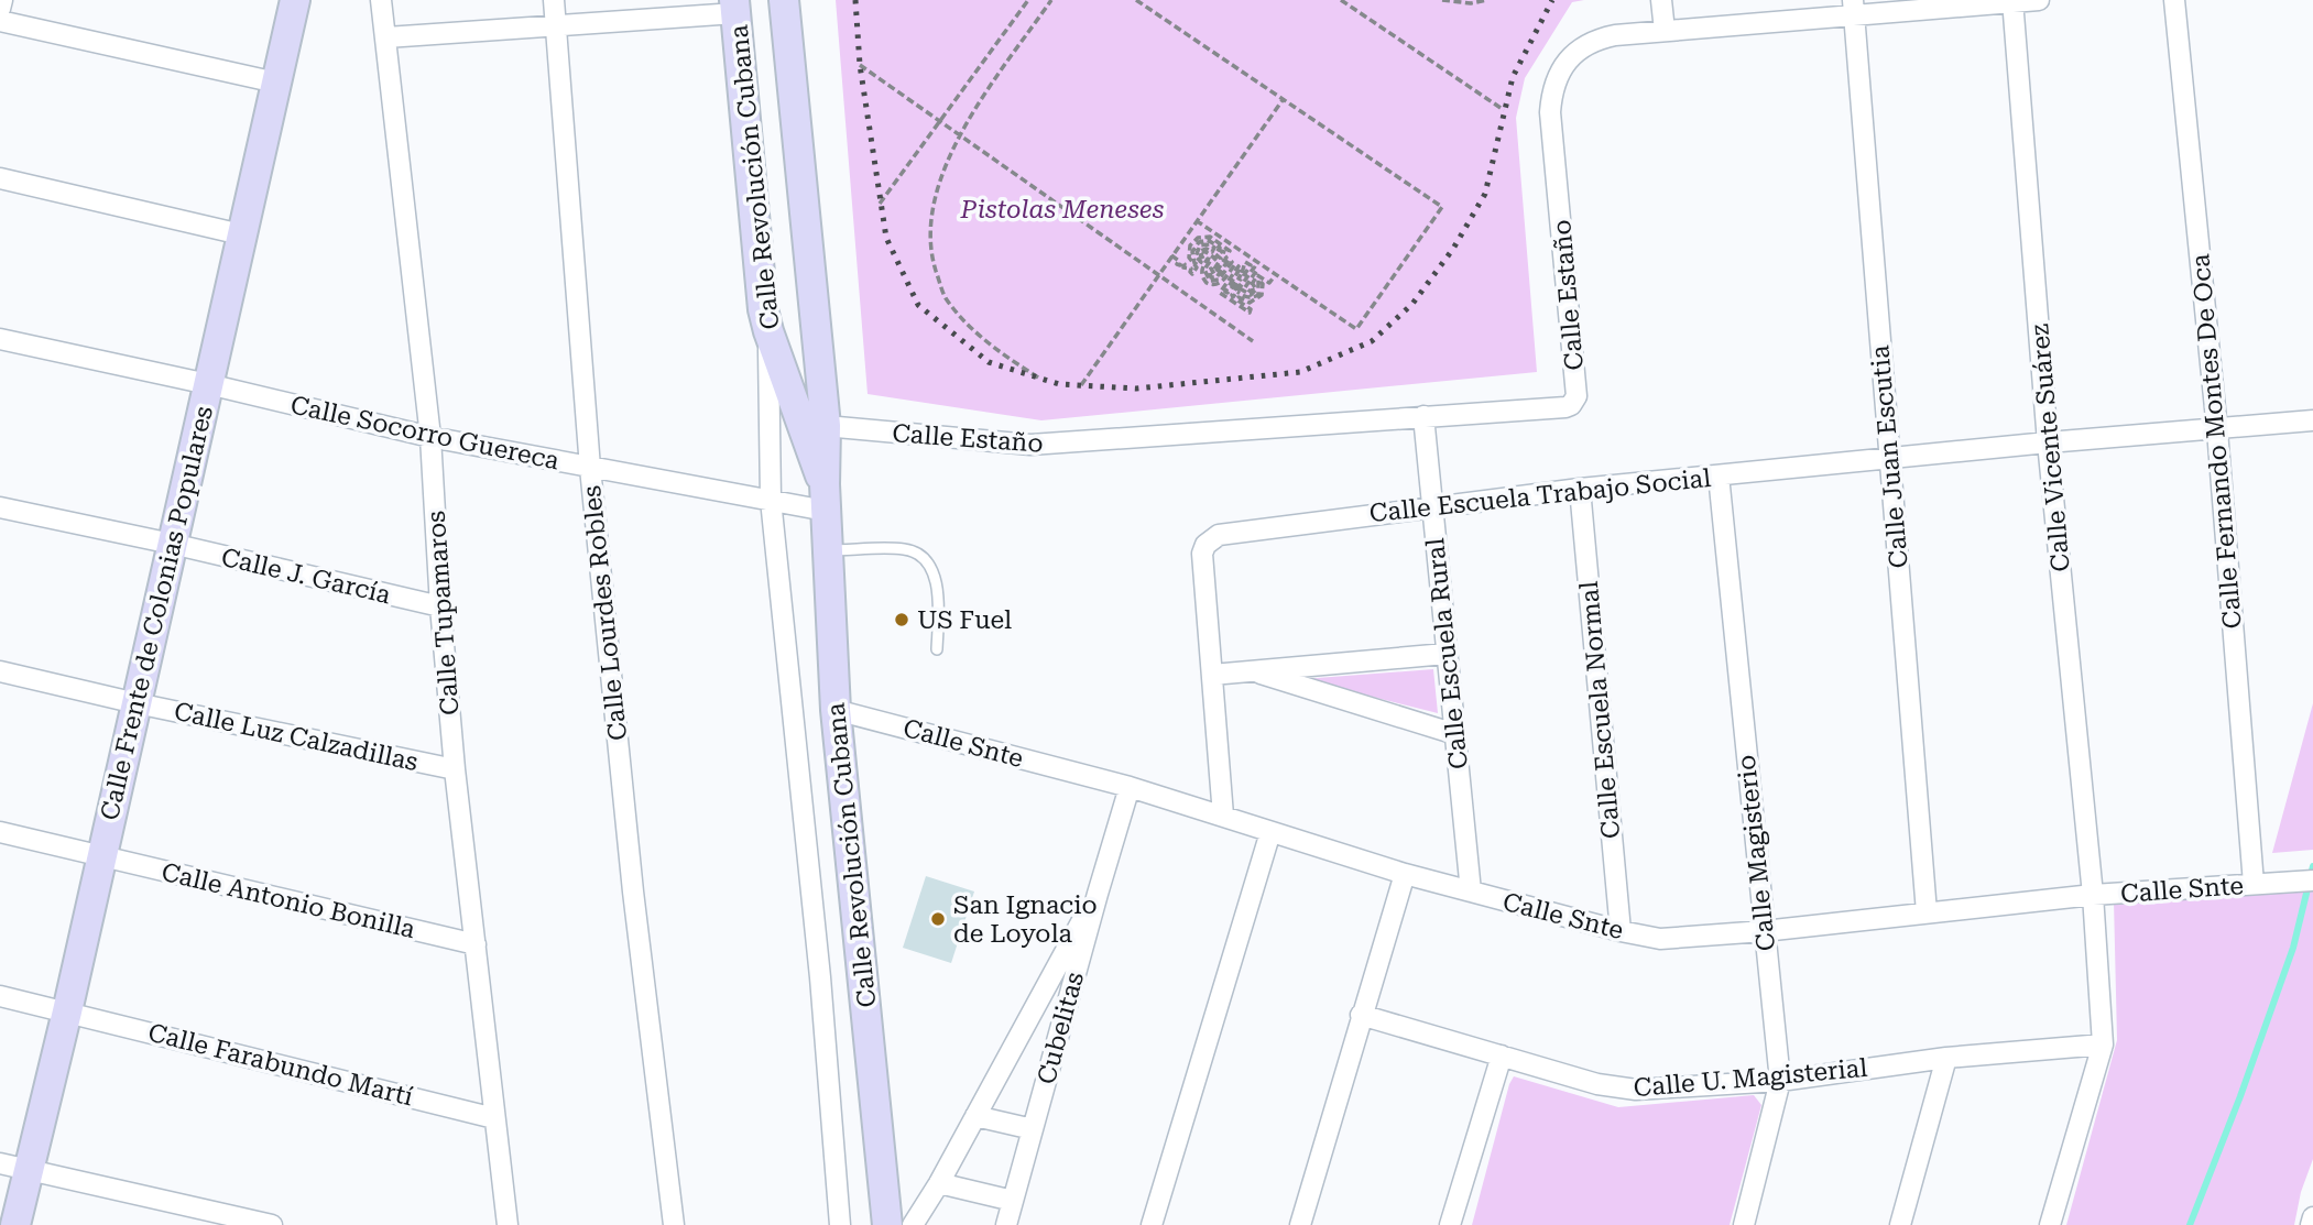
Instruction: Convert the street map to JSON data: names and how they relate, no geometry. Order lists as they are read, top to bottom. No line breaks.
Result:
{"streets":{"street":["Calle Revolución Cubana","Calle Estaño","Calle Socorro Guereca","Calle Fernando Montes De Oca","Calle Vicente Suárez","Calle Juan Escutia","Calle Escuela Trabajo Social","Calle J. García","Calle Frente de Colonias Populares","Calle Tupamaros","Calle Lourdes Robles","Calle Escuela Rural","Calle Escuela Normal","Calle Luz Calzadillas","Calle Snte","Calle Magisterio","Calle Antonio Bonilla","Cubelitas","Calle Farabundo Martí","Calle U. Magisterial"]},"crossings":[["Calle Revolución Cubana","Calle Estaño"],["Calle Revolución Cubana","Calle Socorro Guereca"],["Calle Revolución Cubana","Calle Snte"],["Calle Estaño","Calle Vicente Suárez"],["Calle Estaño","Calle Juan Escutia"],["Calle Estaño","Calle Escuela Rural"],["Calle Socorro Guereca","Calle Frente de Colonias Populares"],["Calle Socorro Guereca","Calle Tupamaros"],["Calle Socorro Guereca","Calle Lourdes Robles"],["Calle Fernando Montes De Oca","Calle Escuela Trabajo Social"],["Calle Fernando Montes De Oca","Calle Snte"],["Calle Vicente Suárez","Calle Escuela Trabajo Social"],["Calle Vicente Suárez","Calle Snte"],["Calle Vicente Suárez","Calle U. Magisterial"],["Calle Juan Escutia","Calle Escuela Trabajo Social"],["Calle Juan Escutia","Calle Snte"],["Calle Escuela Trabajo Social","Calle Escuela Rural"],["Calle Escuela Trabajo Social","Calle Escuela Normal"],["Calle Escuela Trabajo Social","Calle Magisterio"],["Calle J. García","Calle Frente de Colonias Populares"],["Calle J. García","Calle Tupamaros"],["Calle Frente de Colonias Populares","Calle Luz Calzadillas"],["Calle Frente de Colonias Populares","Calle Antonio Bonilla"],["Calle Frente de Colonias Populares","Calle Farabundo Martí"],["Calle Tupamaros","Calle Luz Calzadillas"],["Calle Tupamaros","Calle Antonio Bonilla"],["Calle Tupamaros","Calle Farabundo Martí"],["Calle Escuela Rural","Calle Snte"],["Calle Escuela Normal","Calle Snte"],["Calle Snte","Calle Magisterio"],["Calle Snte","Cubelitas"],["Calle Magisterio","Calle U. Magisterial"]],"parks":["Pistolas Meneses"],"places":["US Fuel","San Ignacio de Loyola"]}
